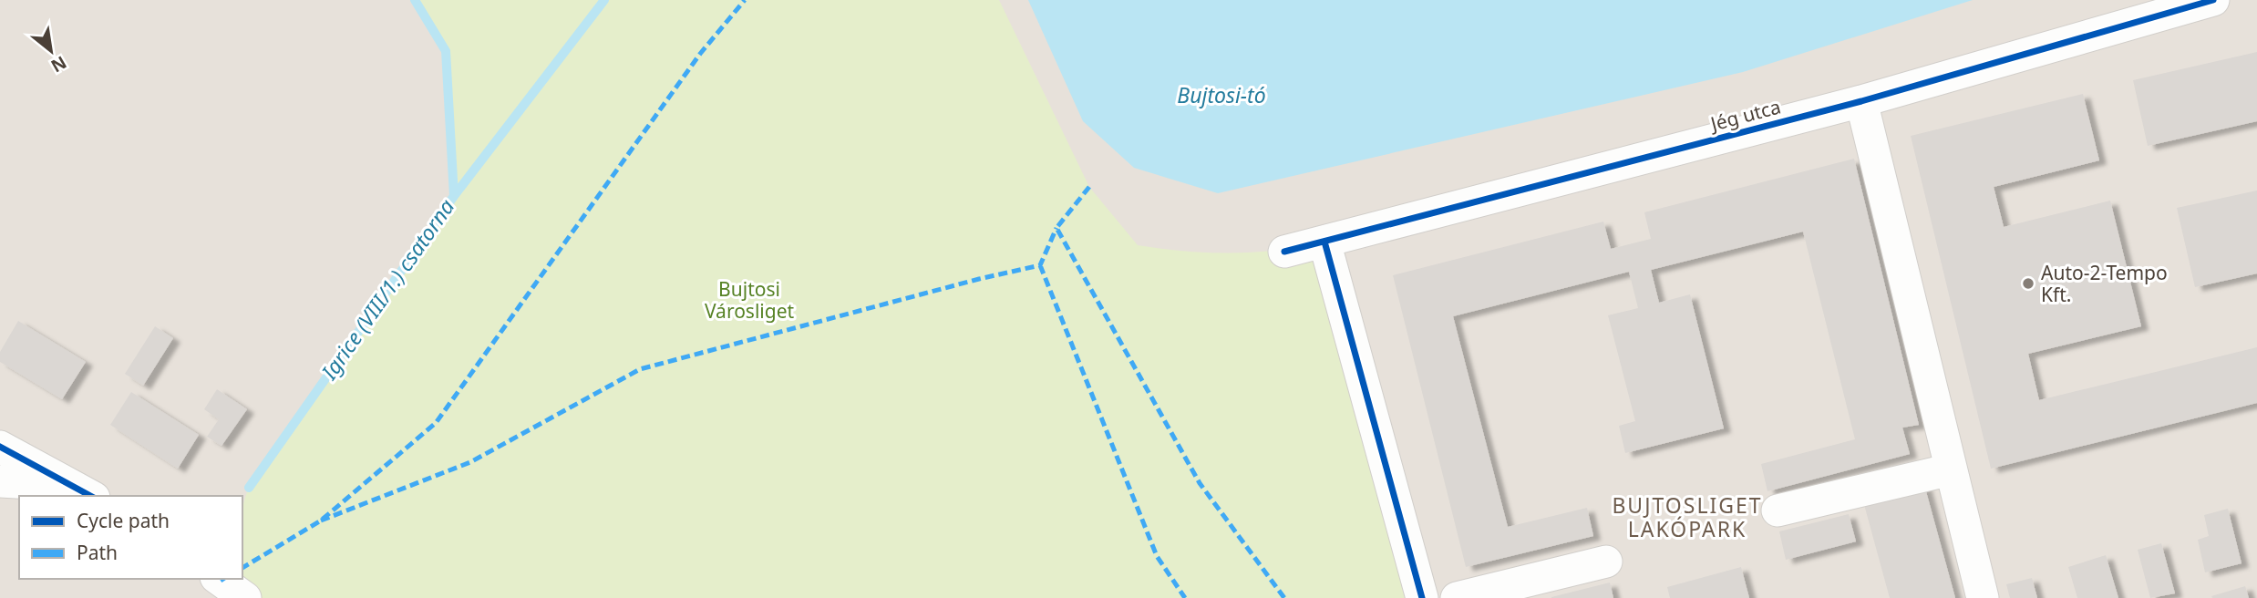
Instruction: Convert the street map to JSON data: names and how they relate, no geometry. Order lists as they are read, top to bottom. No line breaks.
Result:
{"streets":{"street":["Jég utca"]},"districts":["BUJTOSLIGET LAKÓPARK"],"water":["Bujtosi-tó","Igrice (VIII/1.) csatorna"],"parks":["Bujtosi Városliget"],"places":["Auto-2-Tempo Kft."],"legend":["Cycle path","Path"],"north":"bottom right"}
